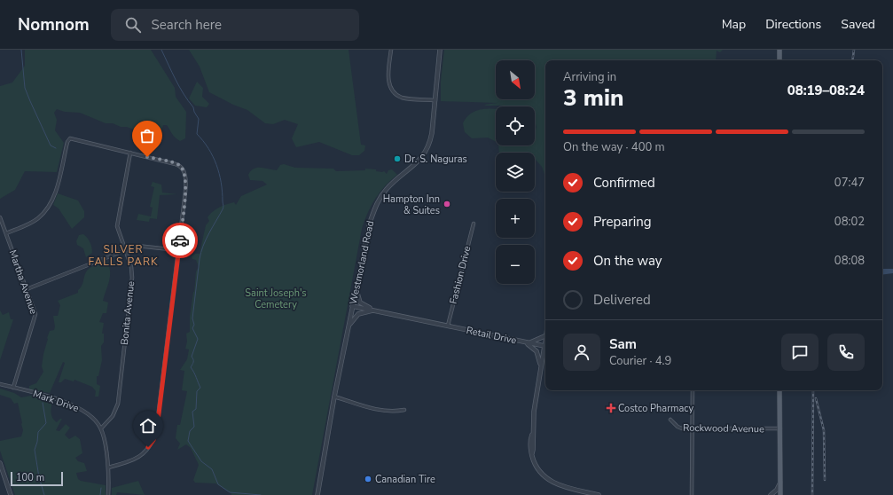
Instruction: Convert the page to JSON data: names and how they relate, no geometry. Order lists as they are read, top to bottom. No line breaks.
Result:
{"streets":{"street":["Westmorland Road","Fashion Drive","Martha Avenue","Bonita Avenue","Retail Drive","Mark Drive","Rockwood Avenue"]},"crossings":[["Westmorland Road","Retail Drive"],["Fashion Drive","Retail Drive"],["Martha Avenue","Mark Drive"],["Bonita Avenue","Mark Drive"]],"districts":["SILVER FALLS PARK"],"parks":["Saint Joseph's Cemetery"],"places":{"other":["Dr. S. Naguras","Hampton Inn & Suites","Canadian Tire"],"health":["Costco Pharmacy"]},"scale_bar":"100 m","north":"bottom right","page":{"header":"Nomnom","search":"Search here","nav":["Map","Directions","Saved"],"map_buttons":["+","−"],"heading":["3 min","Arriving in","08:19–08:24"],"panel":["Sam","Courier · 4.9"],"bar":"On the way · 400 m","list":[["Confirmed","07:47"],["Preparing","08:02"],["On the way","08:08"],"Delivered"],"scale":"100 m"}}
